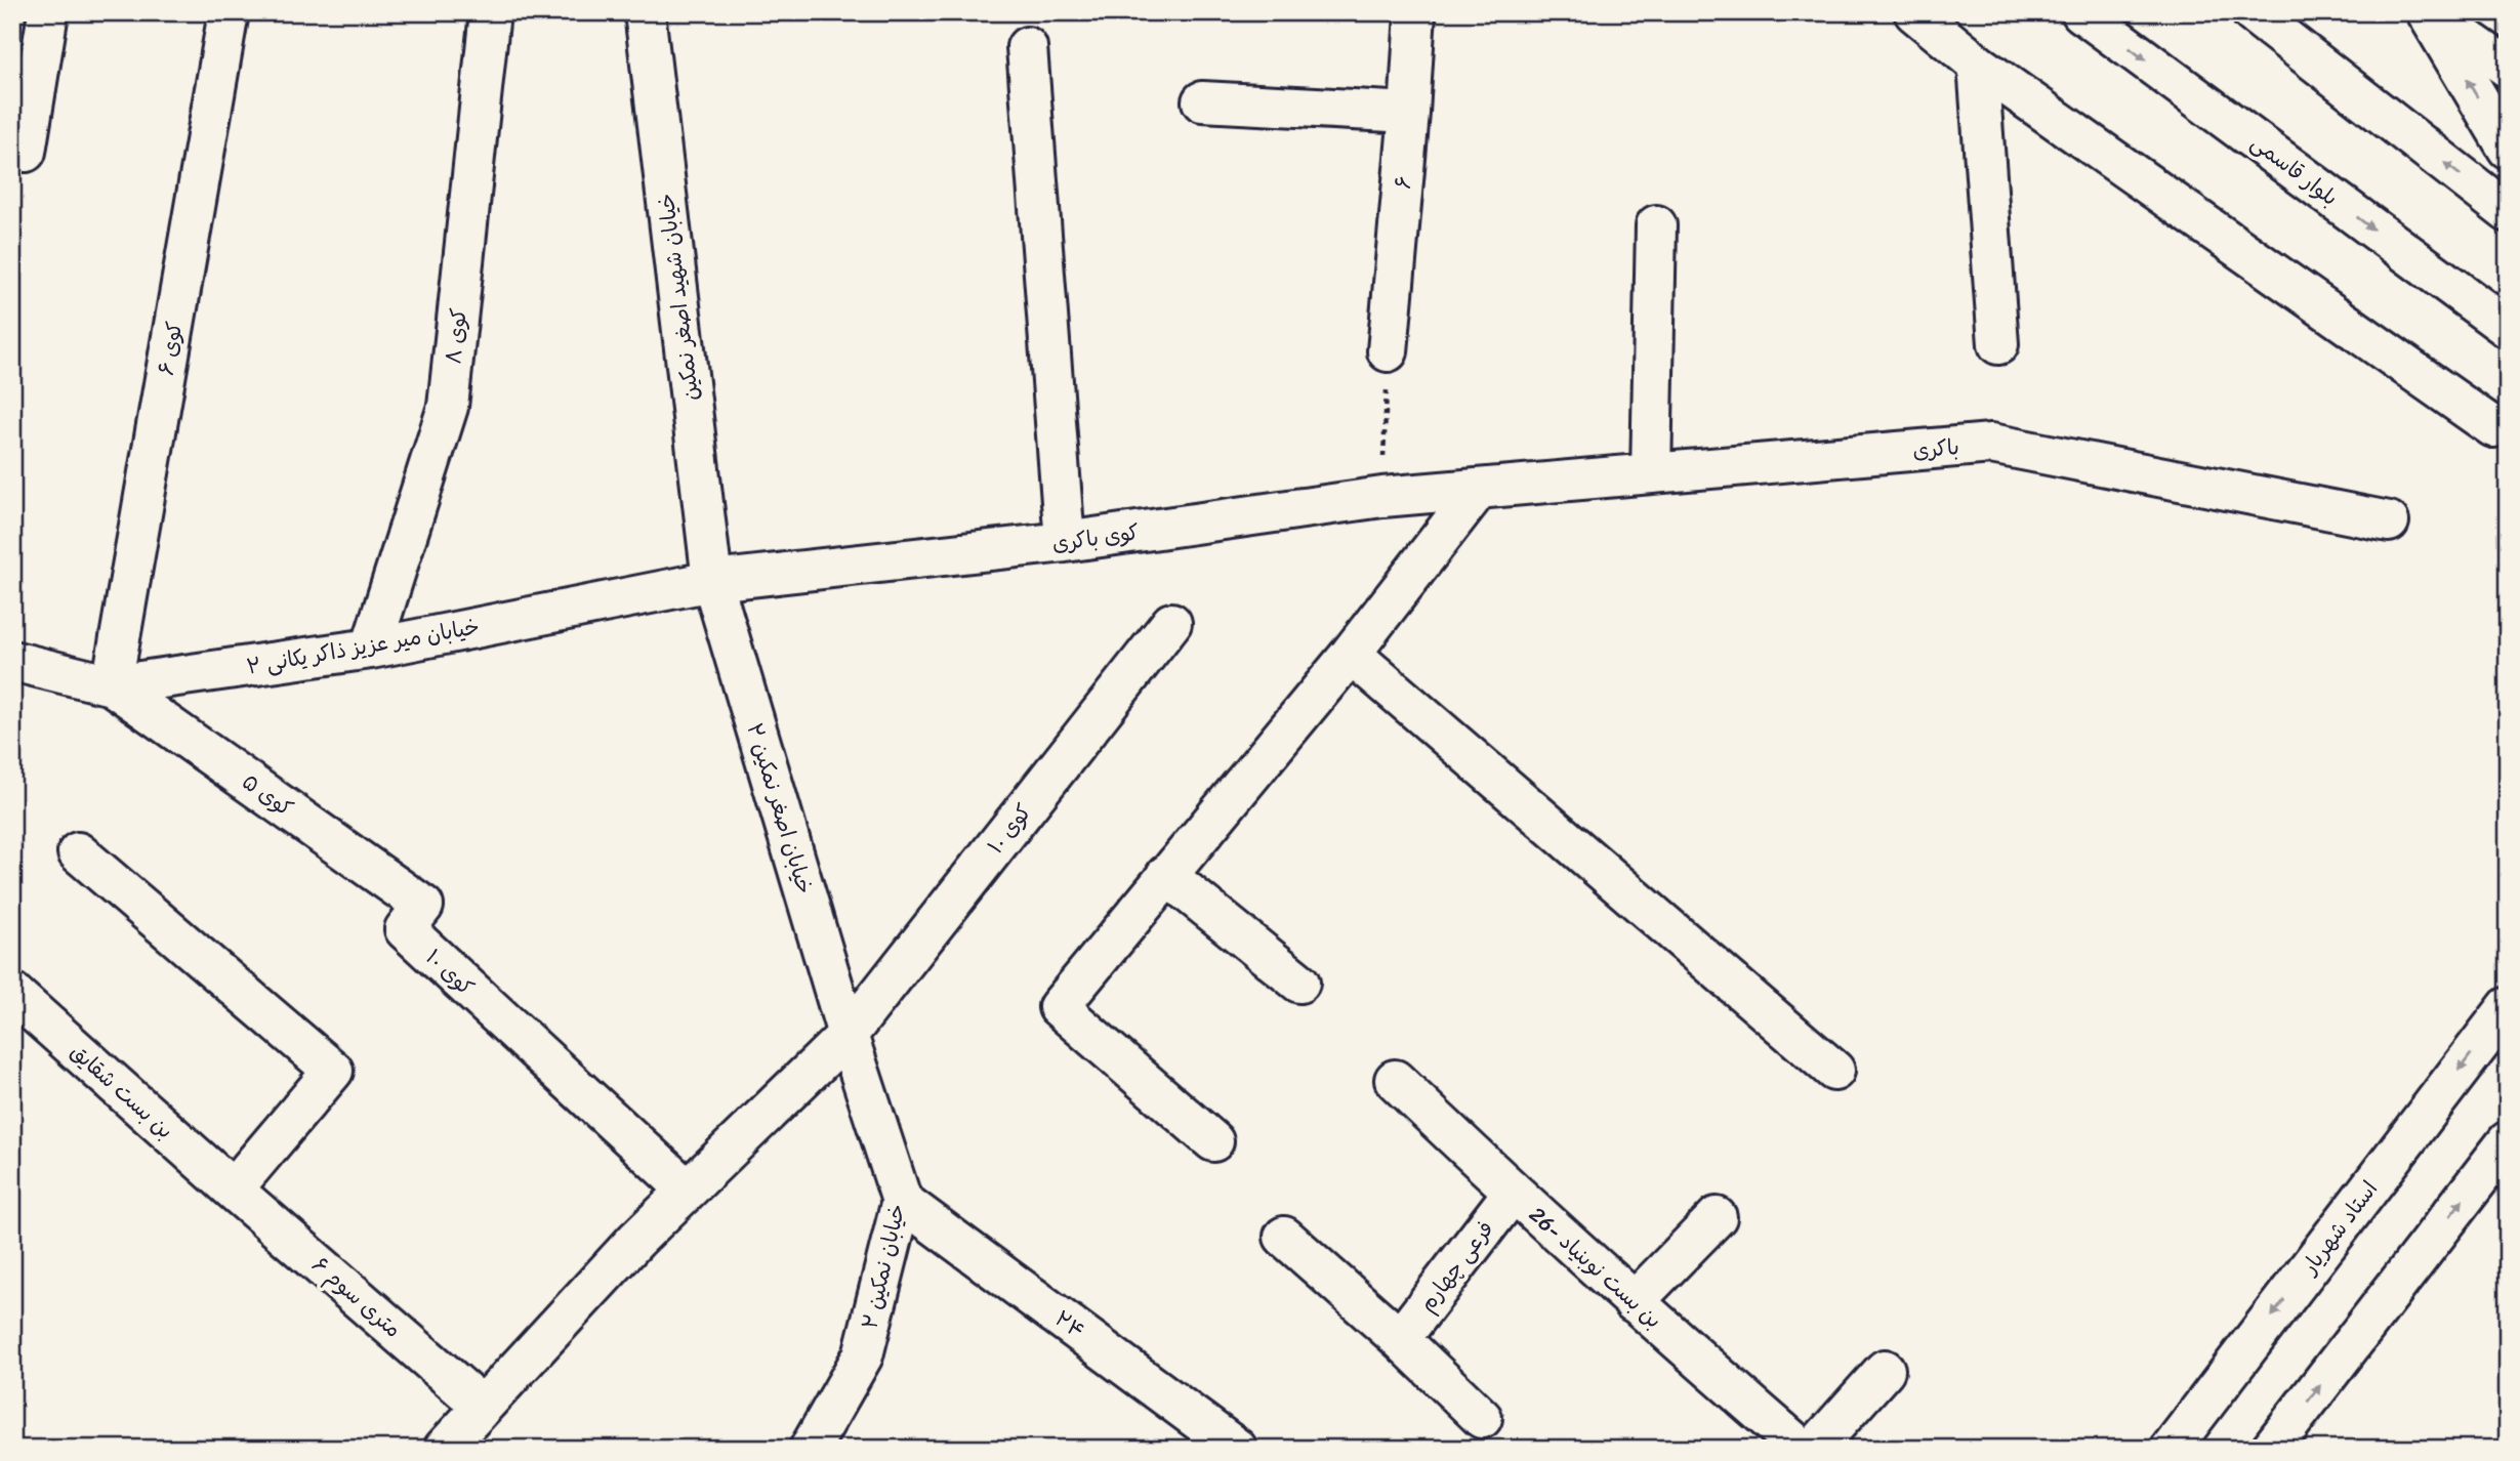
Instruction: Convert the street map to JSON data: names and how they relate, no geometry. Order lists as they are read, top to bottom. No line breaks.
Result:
{"streets":{"street":["بلوار قاسمی","۶","خیابان شهید اصغر نمکین","کوی ۸","کوی ۶","باکری","کوی باکری","۲ خیابان میر عزیز ذاکر یکانی","کوی ۵","خیابان اصغر نمکین ۲","کوی ۱۰","بن بست شقایق","استاد شهریار","خیابان نمکین ۲","فرعی چهارم","26- بن بست نوبنیاد","۶ متری سوم","۲۴"]},"crossings":[["خیابان شهید اصغر نمکین","کوی باکری"],["خیابان شهید اصغر نمکین","۲ خیابان میر عزیز ذاکر یکانی"],["خیابان شهید اصغر نمکین","خیابان اصغر نمکین ۲"],["کوی ۸","۲ خیابان میر عزیز ذاکر یکانی"],["کوی ۶","۲ خیابان میر عزیز ذاکر یکانی"],["کوی ۶","کوی ۵"],["باکری","کوی باکری"],["کوی باکری","۲ خیابان میر عزیز ذاکر یکانی"],["کوی باکری","خیابان اصغر نمکین ۲"],["۲ خیابان میر عزیز ذاکر یکانی","کوی ۵"],["۲ خیابان میر عزیز ذاکر یکانی","خیابان اصغر نمکین ۲"],["کوی ۵","کوی ۱۰"],["خیابان اصغر نمکین ۲","کوی ۱۰"],["خیابان اصغر نمکین ۲","خیابان نمکین ۲"],["کوی ۱۰","خیابان نمکین ۲"],["کوی ۱۰","۶ متری سوم"],["بن بست شقایق","۶ متری سوم"],["خیابان نمکین ۲","۲۴"],["فرعی چهارم","26- بن بست نوبنیاد"]]}
